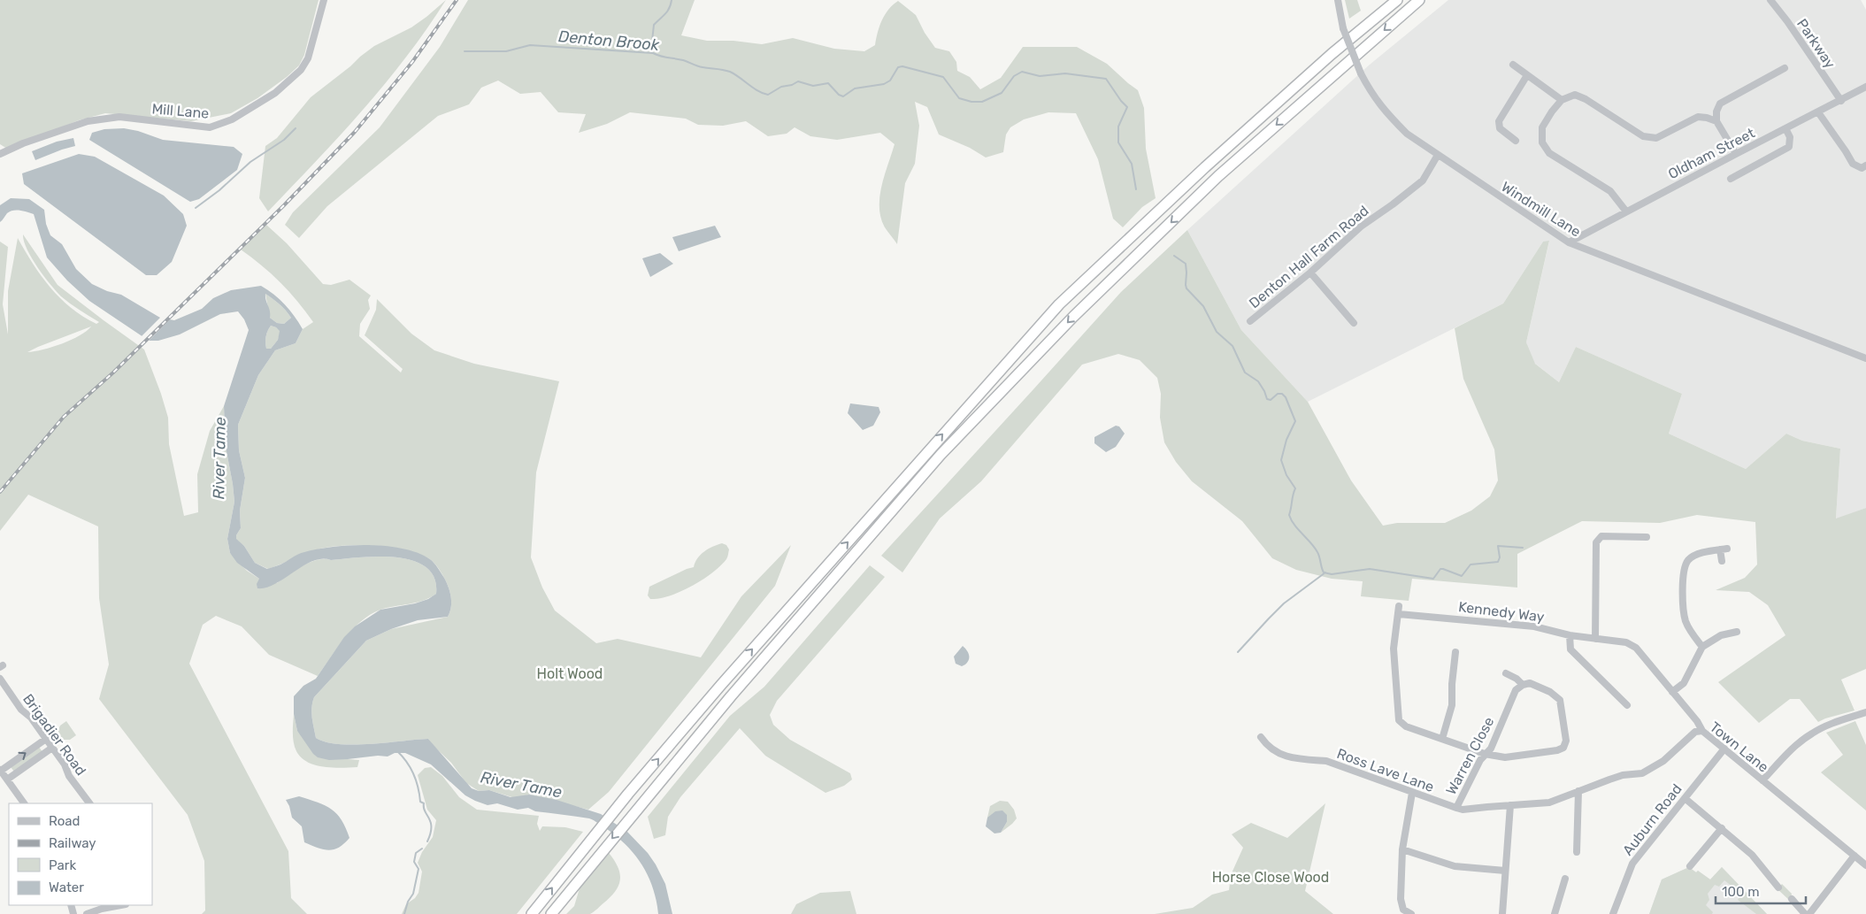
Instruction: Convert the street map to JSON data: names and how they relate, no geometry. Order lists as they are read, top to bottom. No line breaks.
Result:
{"streets":{"street":["Parkway","Mill Lane","Oldham Street","Windmill Lane","Denton Hall Farm Road","Kennedy Way","Brigadier Road","Town Lane","Warren Close","Ross Lave Lane","Auburn Road"]},"crossings":[["Parkway","Oldham Street"],["Oldham Street","Windmill Lane"],["Windmill Lane","Denton Hall Farm Road"],["Town Lane","Warren Close"],["Town Lane","Ross Lave Lane"],["Town Lane","Auburn Road"],["Warren Close","Ross Lave Lane"]],"water":["Denton Brook","River Tame"],"parks":["Holt Wood","Horse Close Wood"],"legend":["Road","Railway","Park","Water"],"scale_bar":"100 m"}
